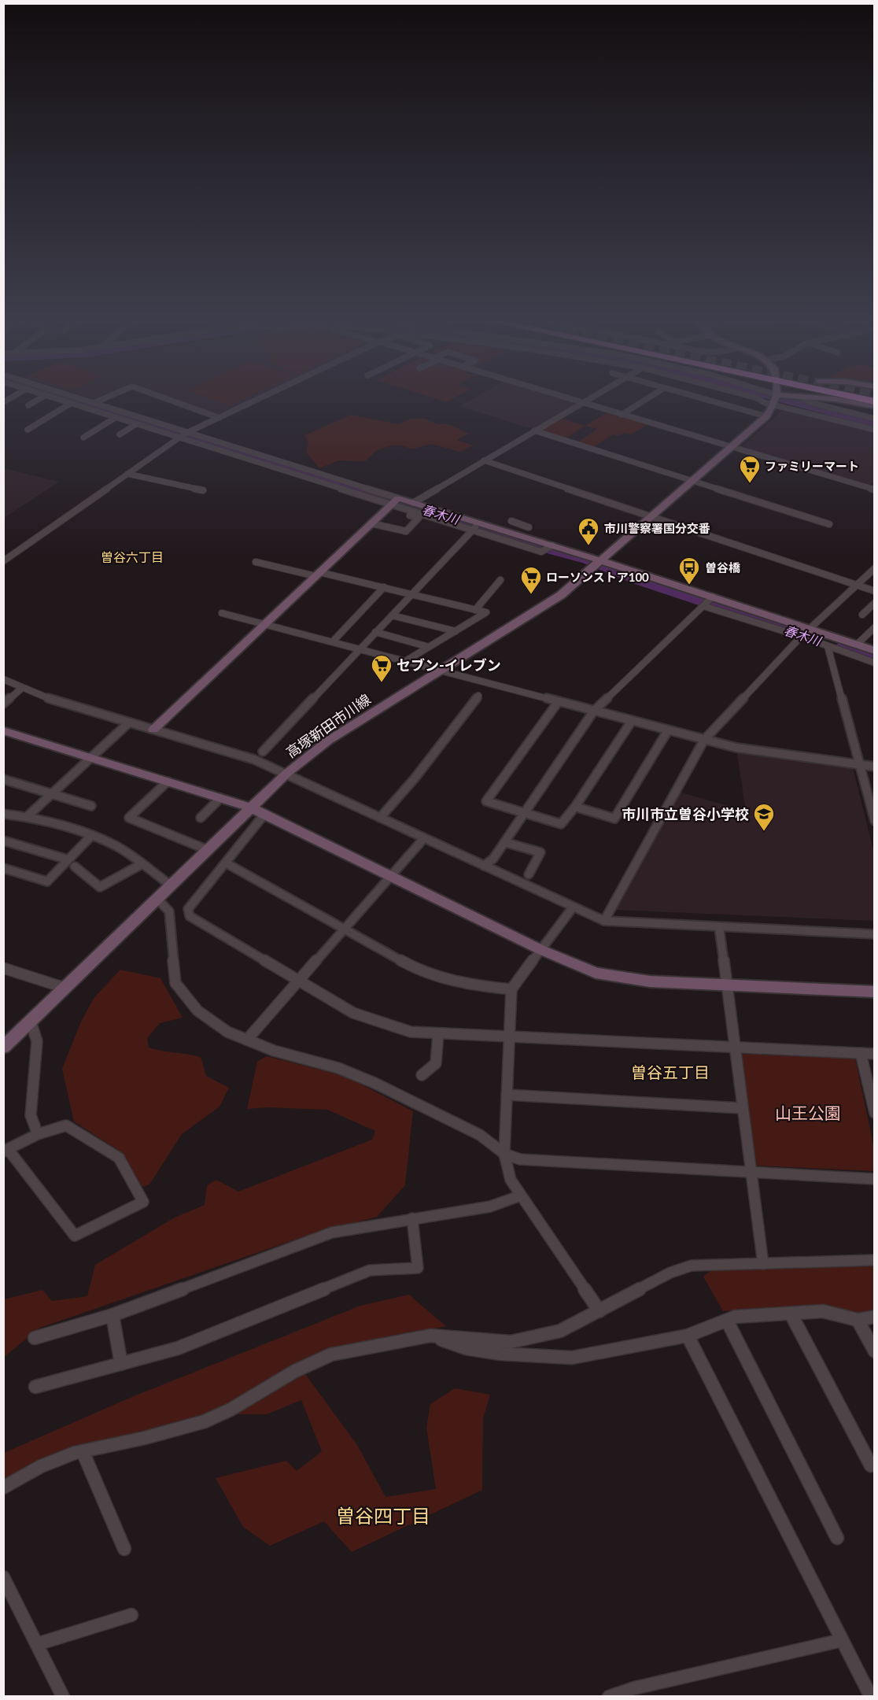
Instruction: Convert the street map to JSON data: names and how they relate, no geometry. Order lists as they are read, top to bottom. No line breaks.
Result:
{"streets":{"street":["高塚新田市川線"]},"districts":["曽谷六丁目","曽谷五丁目","曽谷四丁目"],"water":["春木川"],"parks":["山王公園"],"places":{"supermarket":["ファミリーマート","ローソンストア100","セブン-イレブン"],"public building":["市川警察署国分交番"],"bus stop":["曽谷橋"],"school or university":["市川市立曽谷小学校"]}}
